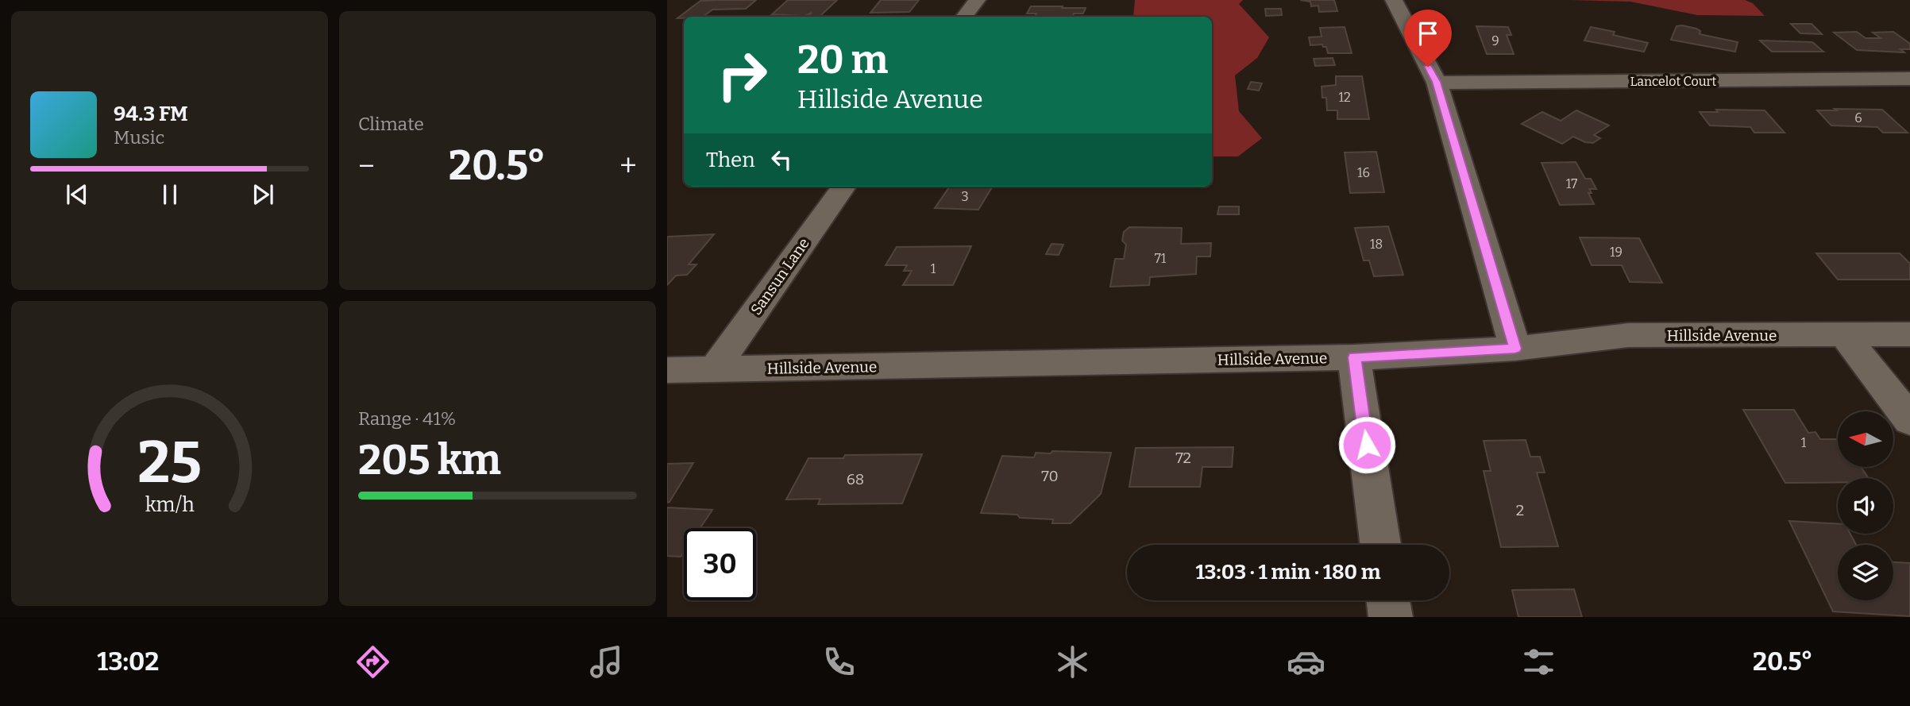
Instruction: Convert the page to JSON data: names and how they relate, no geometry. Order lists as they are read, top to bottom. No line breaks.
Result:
{"streets":{"street":["Lancelot Court","Sansun Lane","Hillside Avenue"]},"crossings":[["Sansun Lane","Hillside Avenue"]],"house_numbers":["9","12","6","16","17","3","18","19","71","1","1","72","70","68","2"],"north":"left","page":{"tile":["Climate",["Range · 41%","205 km"]],"turn":["20 m","Hillside Avenue"],"song":["94.3 FM","Music"],"then":"Then","heat":["−","20.5°","+"],"limit":"30","trip":"13:03 · 1 min · 180 m","tabs":["13:02","20.5°"],"gauge":["25","km/h"]}}
